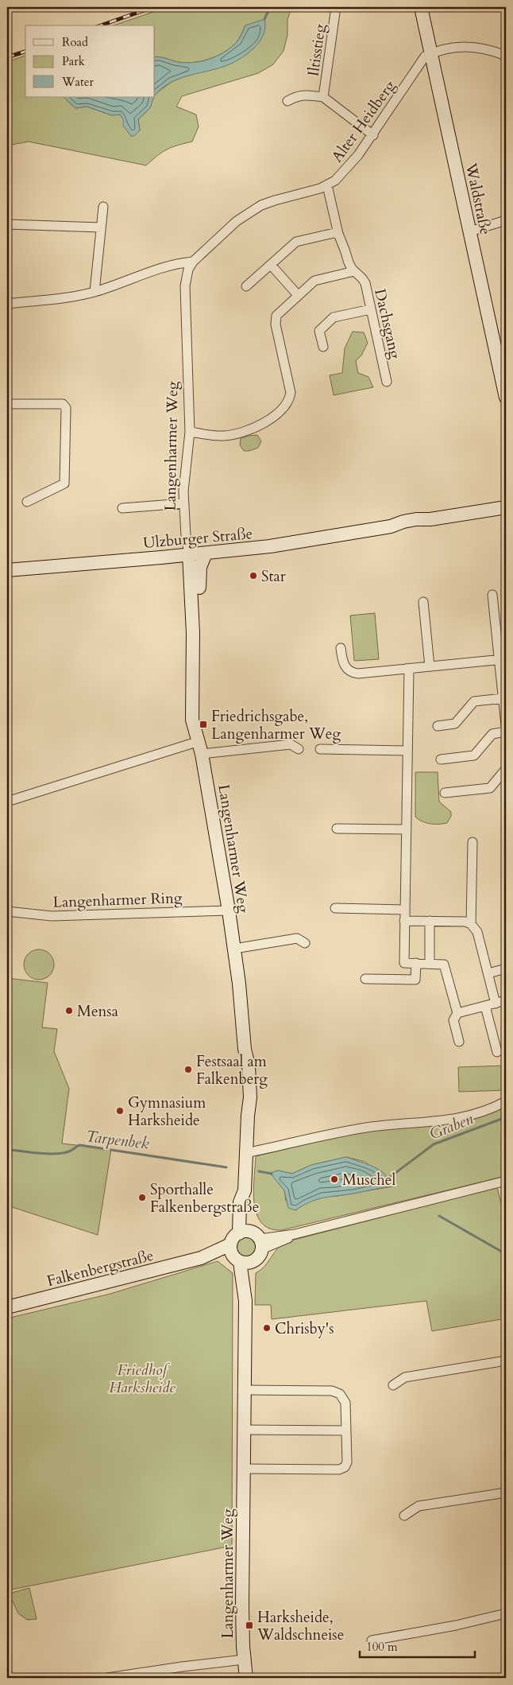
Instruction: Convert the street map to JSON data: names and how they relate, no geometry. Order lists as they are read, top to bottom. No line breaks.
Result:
{"streets":{"main road":["Waldstraße","Langenharmer Weg","Ulzburger Straße","Falkenbergstraße"],"street":["Iltisstieg","Alter Heidberg","Dachsgang","Langenharmer Ring"]},"crossings":[["Iltisstieg","Alter Heidberg"],["Alter Heidberg","Waldstraße"],["Alter Heidberg","Dachsgang"],["Alter Heidberg","Langenharmer Weg"],["Langenharmer Weg","Ulzburger Straße"],["Langenharmer Weg","Langenharmer Ring"],["Langenharmer Weg","Falkenbergstraße"]],"water":["Graben","Tarpenbek"],"parks":["Friedhof Harksheide"],"places":{"other":["Star","Mensa","Festsaal am Falkenberg","Gymnasium Harksheide","Muschel","Sporthalle Falkenbergstraße","Chrisby's"],"transit":["Friedrichsgabe, Langenharmer Weg","Harksheide, Waldschneise"]},"legend":["Road","Park","Water"],"scale_bar":"100 m"}
